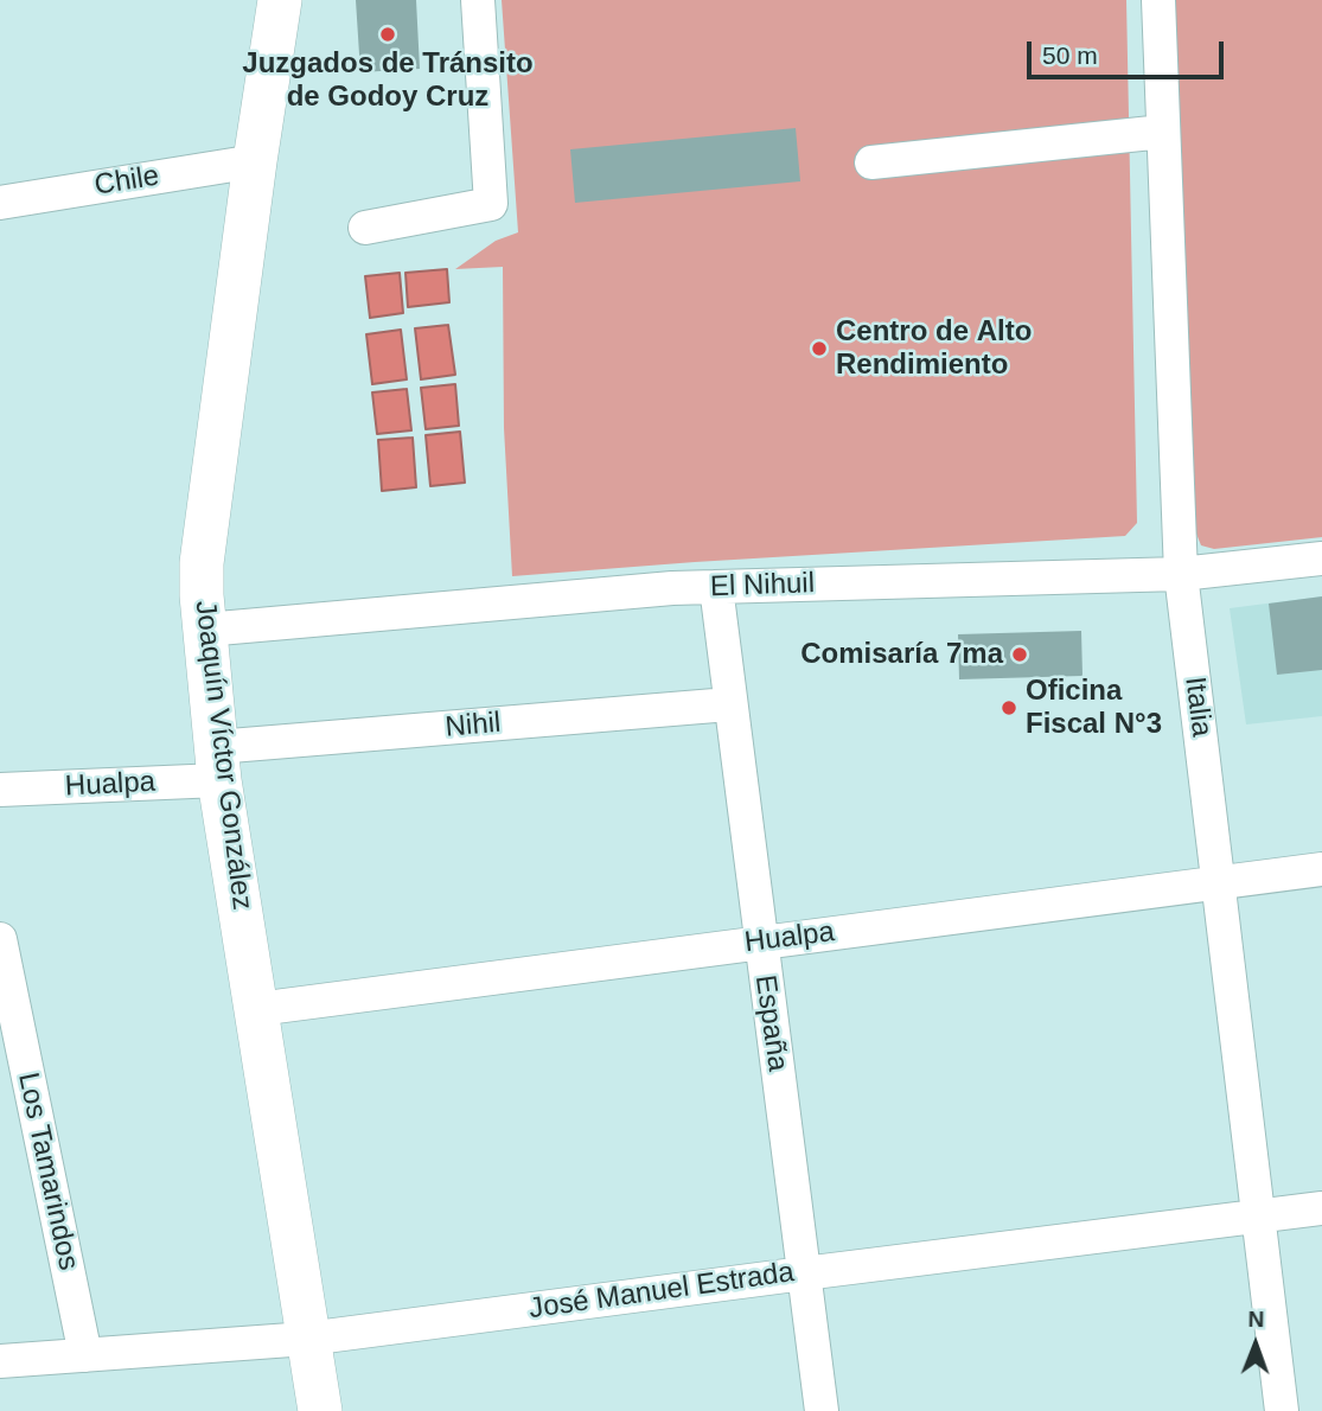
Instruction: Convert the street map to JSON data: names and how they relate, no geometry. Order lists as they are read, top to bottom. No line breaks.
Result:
{"streets":{"main road":["Joaquín Víctor González"],"street":["Chile","El Nihuil","Italia","Nihil","Hualpa","España","Los Tamarindos","José Manuel Estrada"]},"crossings":[["Chile","Joaquín Víctor González"],["El Nihuil","Italia"],["El Nihuil","Joaquín Víctor González"],["El Nihuil","España"],["Italia","Hualpa"],["Italia","José Manuel Estrada"],["Nihil","Joaquín Víctor González"],["Nihil","Hualpa"],["Nihil","España"],["Joaquín Víctor González","Hualpa"],["Joaquín Víctor González","José Manuel Estrada"],["Hualpa","España"],["España","José Manuel Estrada"],["Los Tamarindos","José Manuel Estrada"]],"places":["Juzgados de Tránsito de Godoy Cruz","Centro de Alto Rendimiento","Comisaría 7ma","Oficina Fiscal N°3"],"scale_bar":"50 m","north":"top"}
